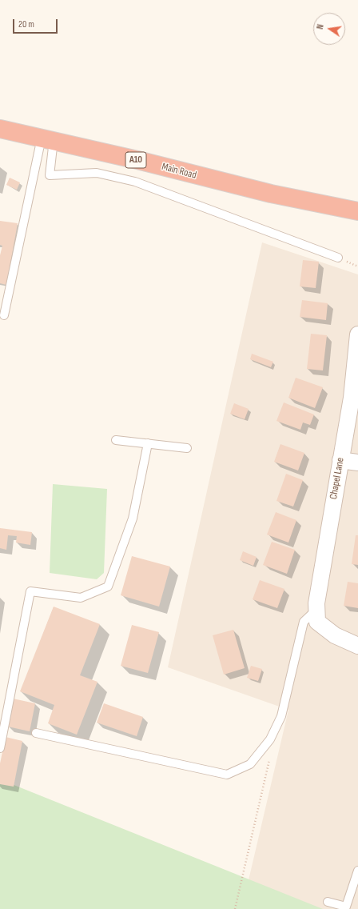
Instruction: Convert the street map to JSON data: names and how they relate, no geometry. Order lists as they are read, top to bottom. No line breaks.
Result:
{"streets":{"highway":["A10","Main Road"],"street":["Chapel Lane"]},"scale_bar":"20 m","north":"left"}
